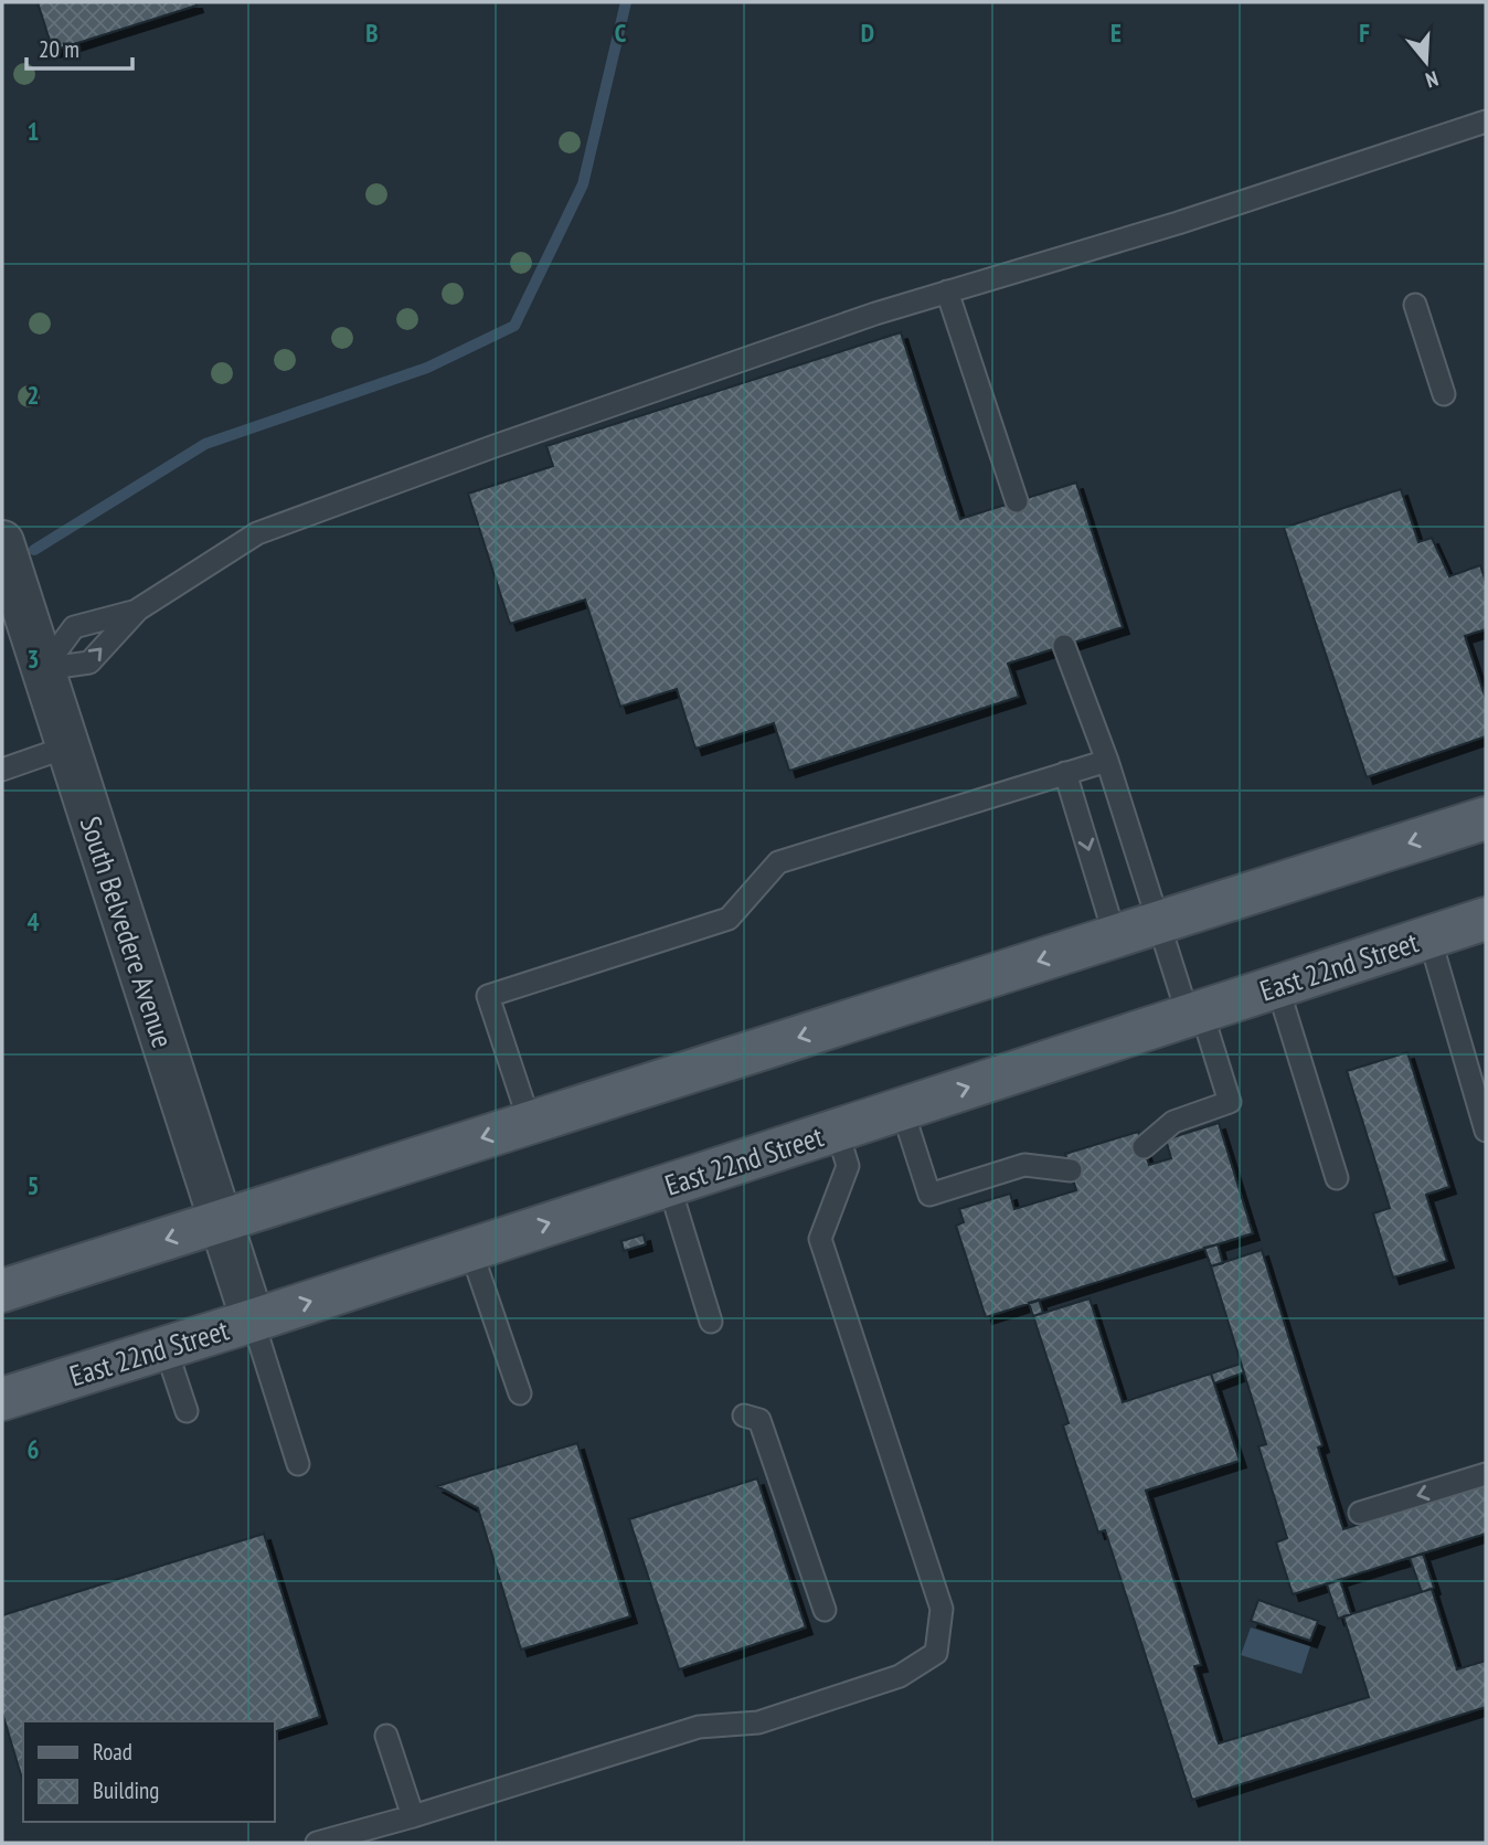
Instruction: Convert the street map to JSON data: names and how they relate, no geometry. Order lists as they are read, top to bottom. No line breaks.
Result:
{"streets":{"main road":["East 22nd Street"],"street":["South Belvedere Avenue"]},"crossings":[["South Belvedere Avenue","East 22nd Street"]],"legend":["Road","Building"],"scale_bar":"20 m","north":"bottom","grid":{"columns":["B","C","D","E","F"],"rows":["1","2","3","4","5","6"]}}
